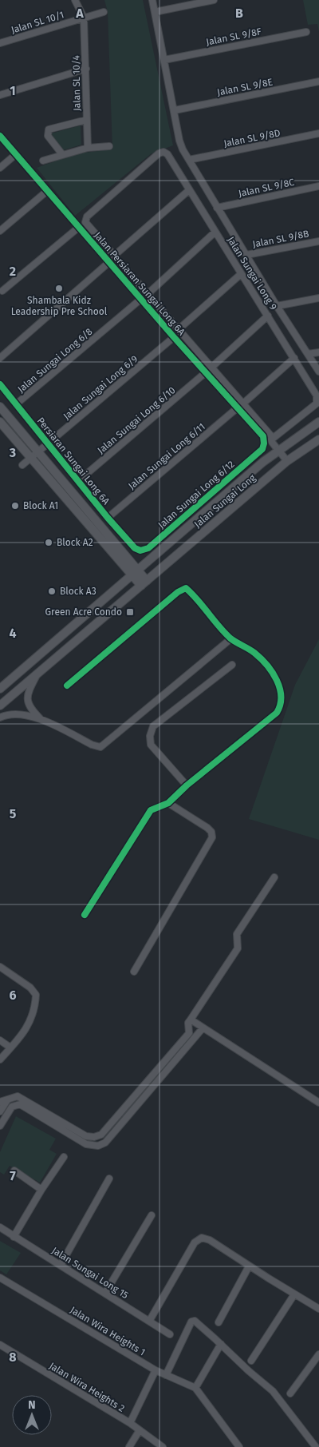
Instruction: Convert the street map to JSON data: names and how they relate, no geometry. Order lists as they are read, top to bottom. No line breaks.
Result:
{"streets":{"street":["Jalan SL 10/1","Jalan SL 9/8F","Jalan SL 10/4","Jalan SL 9/8E","Jalan SL 9/8D","Jalan SL 9/8C","Jalan SL 9/8B","Jalan Sungai Long 9","Jalan Persiaran Sungai Long 6A","Jalan Sungai Long 6/8","Jalan Sungai Long 6/9","Jalan Sungai Long 6/10","Jalan Sungai Long 6/11","Persiaran Sungai Long 6A","Jalan Sungai Long 6/12","Jalan Sungai Long","Jalan Sungai Long 15","Jalan Wira Heights 1","Jalan Wira Heights 2"]},"crossings":[["Jalan SL 10/1","Jalan SL 10/4"],["Jalan Persiaran Sungai Long 6A","Jalan Sungai Long 6/8"],["Jalan Persiaran Sungai Long 6A","Jalan Sungai Long 6/9"],["Jalan Persiaran Sungai Long 6A","Jalan Sungai Long 6/10"],["Jalan Persiaran Sungai Long 6A","Jalan Sungai Long 6/11"],["Jalan Persiaran Sungai Long 6A","Jalan Sungai Long 6/12"],["Jalan Sungai Long 6/8","Persiaran Sungai Long 6A"],["Jalan Sungai Long 6/9","Persiaran Sungai Long 6A"],["Jalan Sungai Long 6/10","Persiaran Sungai Long 6A"],["Jalan Sungai Long 6/11","Persiaran Sungai Long 6A"],["Persiaran Sungai Long 6A","Jalan Sungai Long 6/12"]],"places":{"other":["Shambala Kidz Leadership Pre School","Block A1","Block A2","Block A3"],"transit":["Green Acre Condo"]},"north":"top","grid":{"columns":["A","B"],"rows":["1","2","3","4","5","6","7","8"]}}
